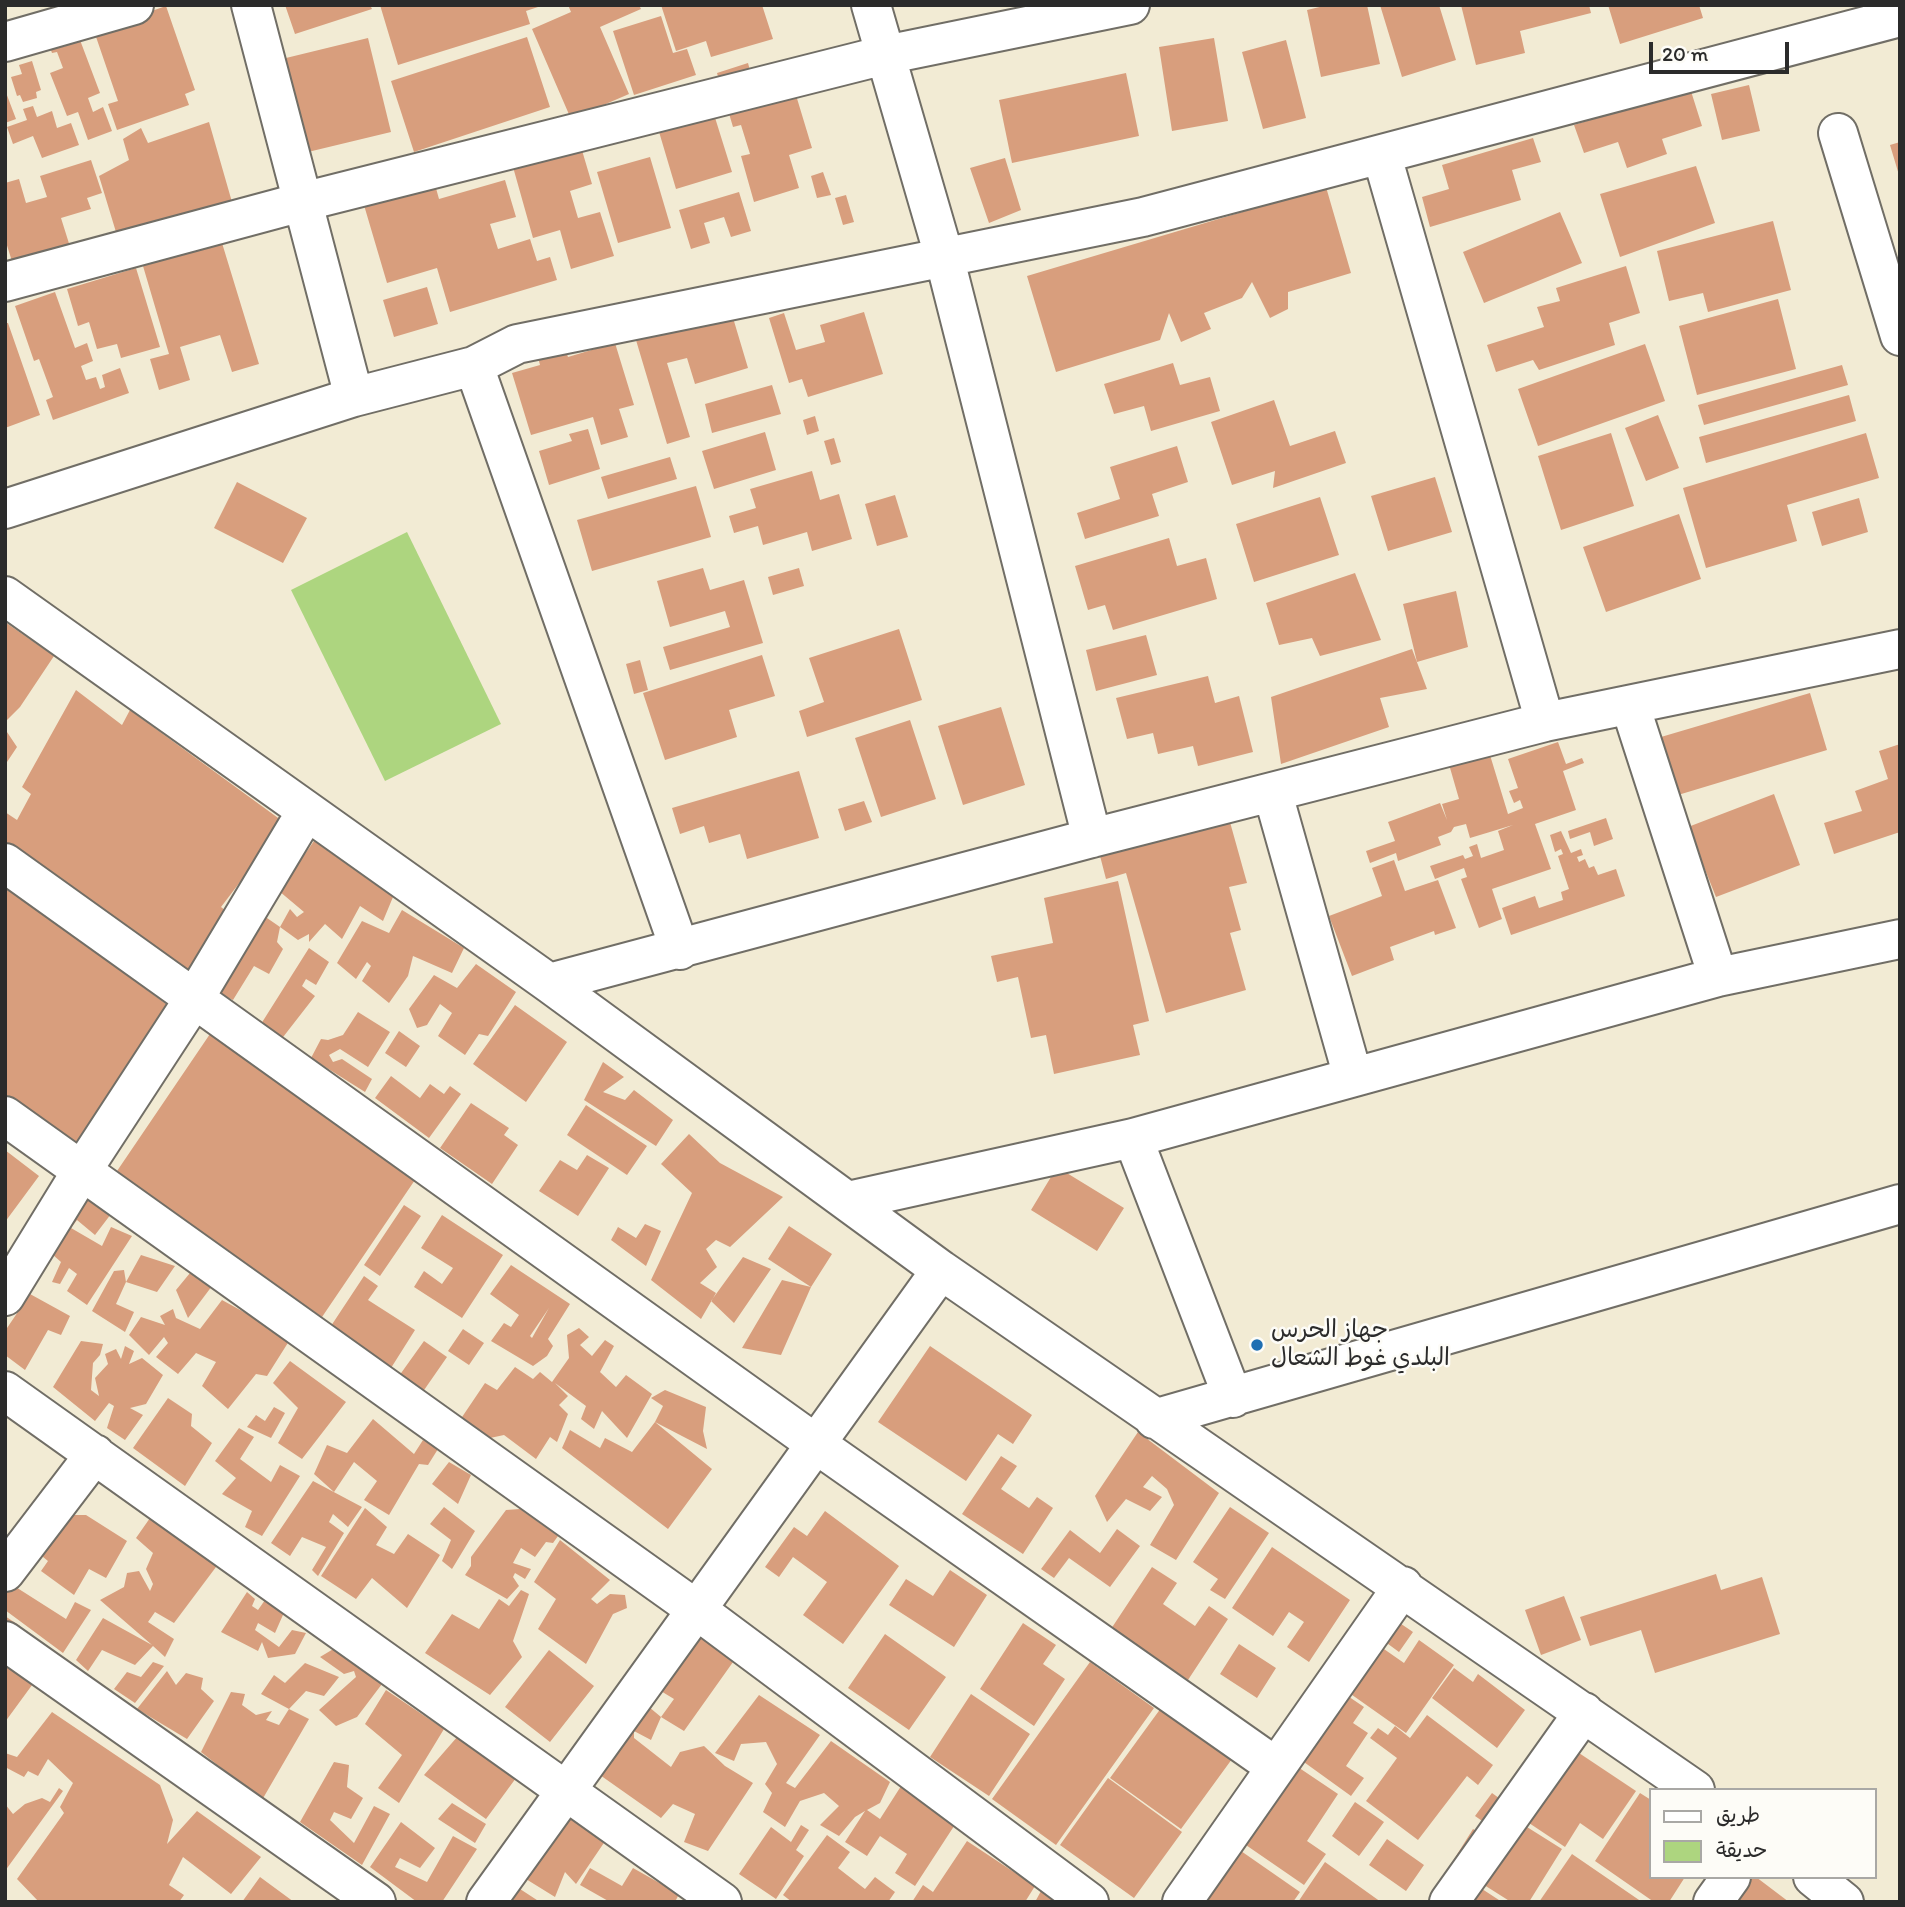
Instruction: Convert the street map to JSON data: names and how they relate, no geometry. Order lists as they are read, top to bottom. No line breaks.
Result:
{"places":["جهاز الحرس البلدي غوط الشعال"],"legend":["طريق","حديقة"],"scale_bar":"20 m"}
